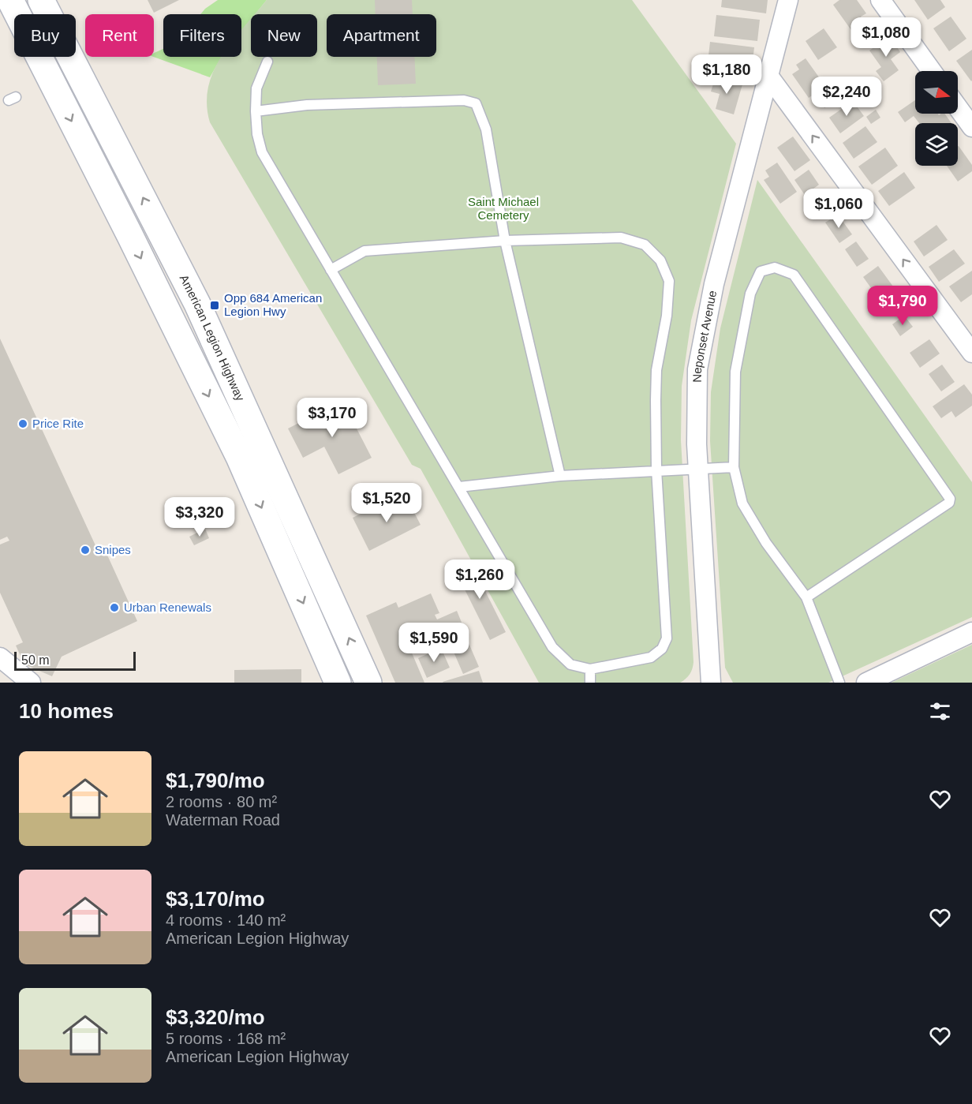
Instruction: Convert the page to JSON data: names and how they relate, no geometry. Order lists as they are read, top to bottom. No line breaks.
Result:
{"streets":{"main road":["American Legion Highway"],"street":["Neponset Avenue"]},"parks":["Saint Michael Cemetery"],"places":{"transit":["Opp 684 American Legion Hwy"],"other":["Price Rite","Snipes","Urban Renewals"]},"scale_bar":"50 m","north":"right","page":{"chip":["Buy","Rent","Filters","New","Apartment"],"price":["$1,080","$1,180","$2,240","$1,060","$1,790","$3,170","$1,520","$3,320","$1,260","$1,590"],"scale":"50 m","heading":"10 homes","list":[{"name":"$1,790/mo","note":"2 rooms · 80 m² · Waterman Road"},{"name":"$3,170/mo","note":"4 rooms · 140 m² · American Legion Highway"},{"name":"$3,320/mo","note":"5 rooms · 168 m² · American Legion Highway"}]}}
